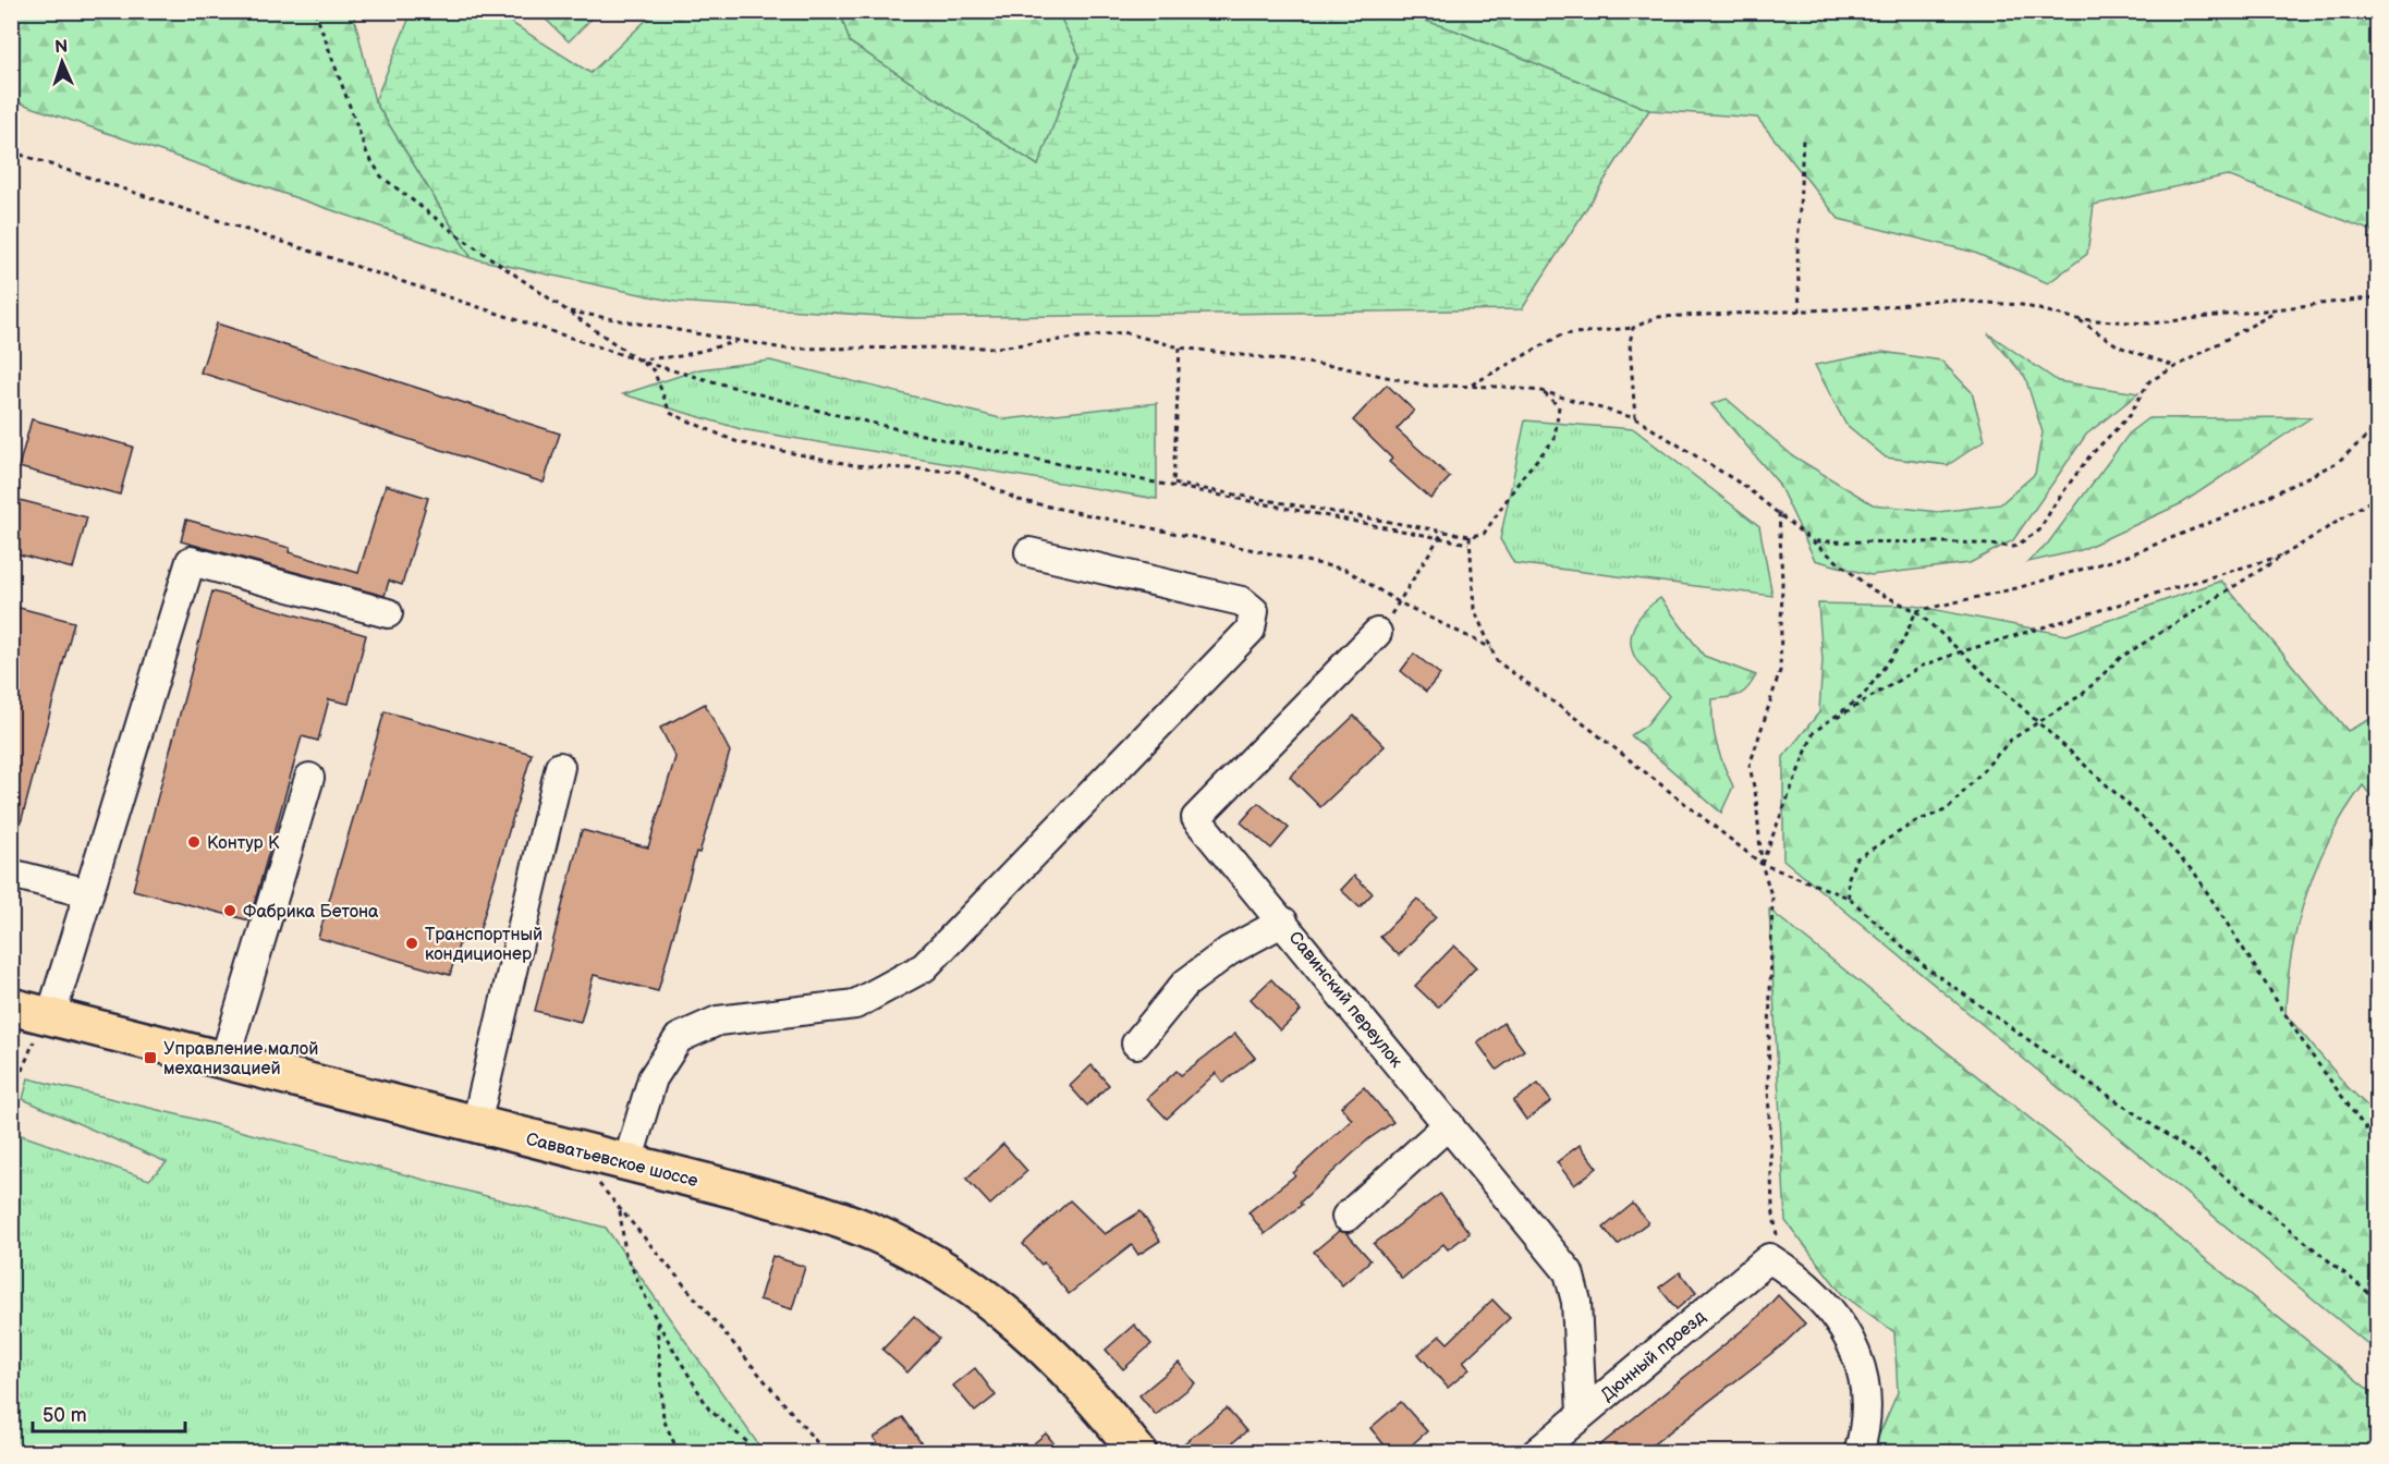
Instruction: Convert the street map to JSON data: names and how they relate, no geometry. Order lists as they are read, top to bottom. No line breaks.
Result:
{"streets":{"main road":["Савватьевское шоссе"],"street":["Савинский переулок","Дюнный проезд"]},"crossings":[["Савинский переулок","Дюнный проезд"]],"places":{"other":["Контур К","Фабрика Бетона","Транспортный кондиционер"],"transit":["Управление малой механизацией"]},"scale_bar":"50 m","north":"top"}
